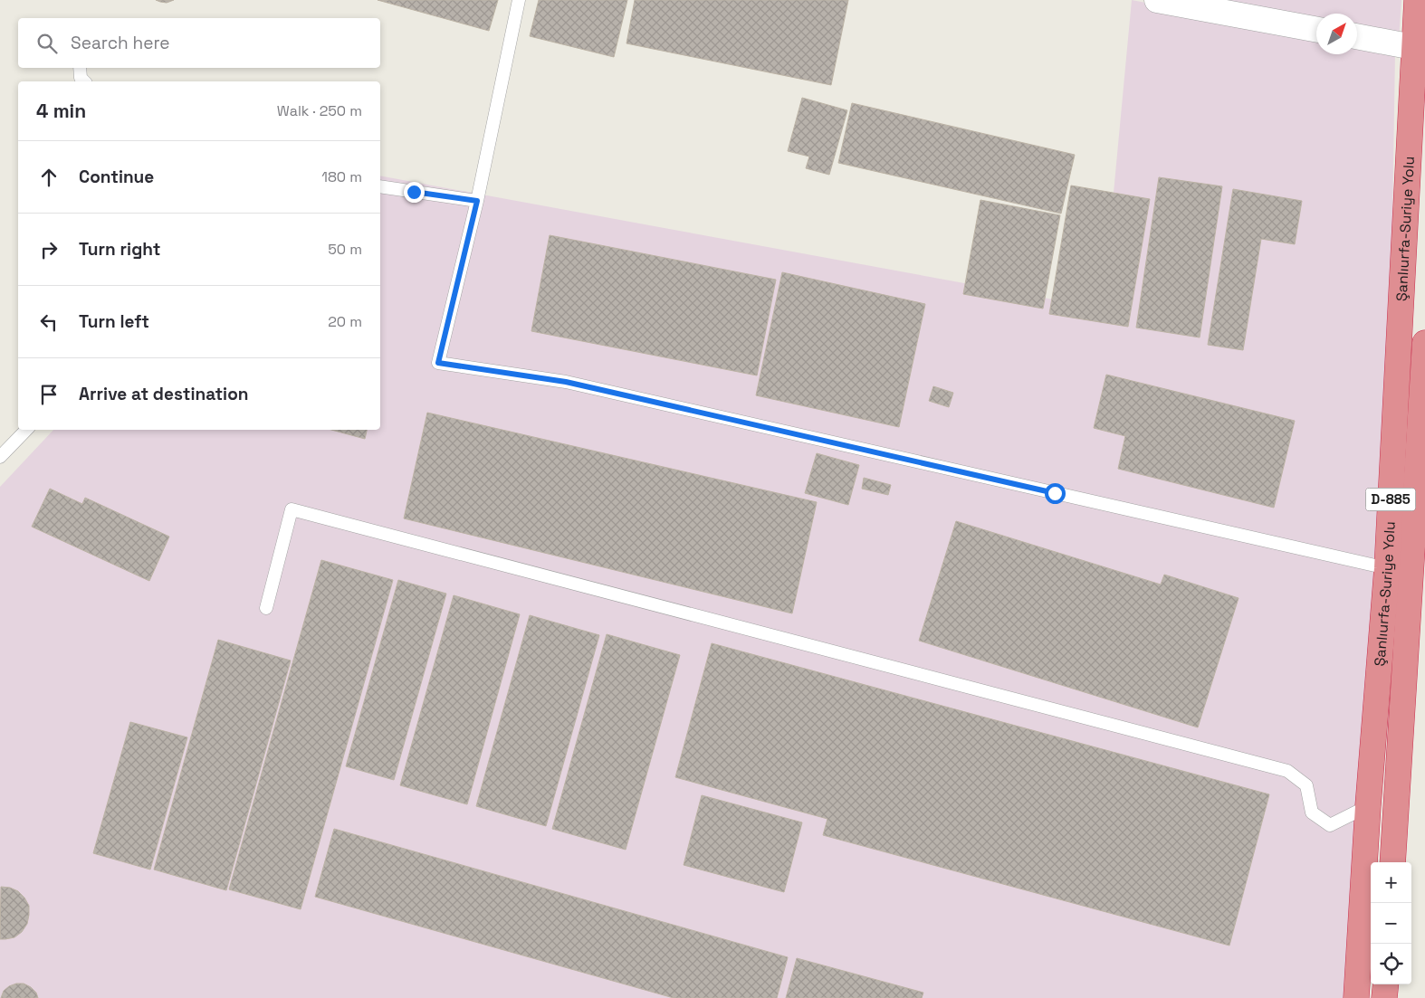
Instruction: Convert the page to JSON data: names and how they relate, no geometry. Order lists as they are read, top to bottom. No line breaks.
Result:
{"streets":{"highway":["Şanlıurfa-Suriye Yolu","D-885"]},"north":"top right","page":{"search":"Search here","heading":["4 min","Walk · 250 m"],"list":[["Continue","180 m"],["Turn right","50 m"],["Turn left","20 m"],"Arrive at destination"],"map_buttons":["+","−"]}}
